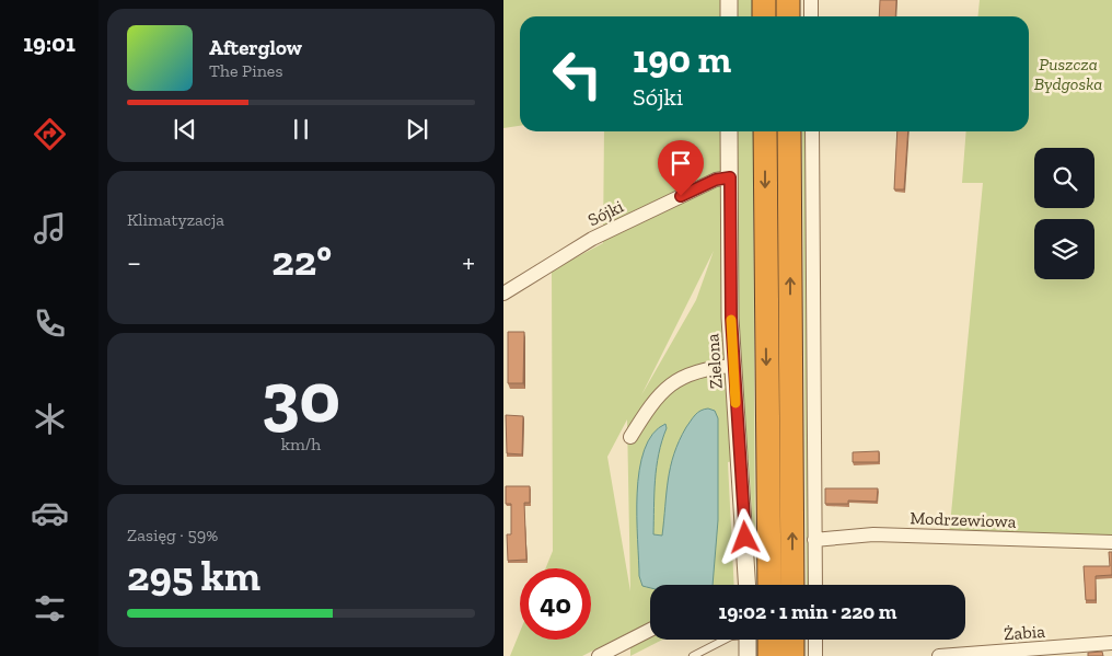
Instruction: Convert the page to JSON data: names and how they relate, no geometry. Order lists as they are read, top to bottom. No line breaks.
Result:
{"streets":{"street":["Sójki","Zielona","Modrzewiowa","Żabia"]},"crossings":[["Sójki","Zielona"]],"parks":["Puszcza Bydgoska"],"page":{"tabs":"19:01","turn":["190 m","Sójki"],"song":["Afterglow","The Pines"],"tile":["Klimatyzacja",["30","km/h"],["Zasięg · 59%","295 km"]],"heat":["−","22°","+"],"limit":"40","trip":"19:02 · 1 min · 220 m"}}
